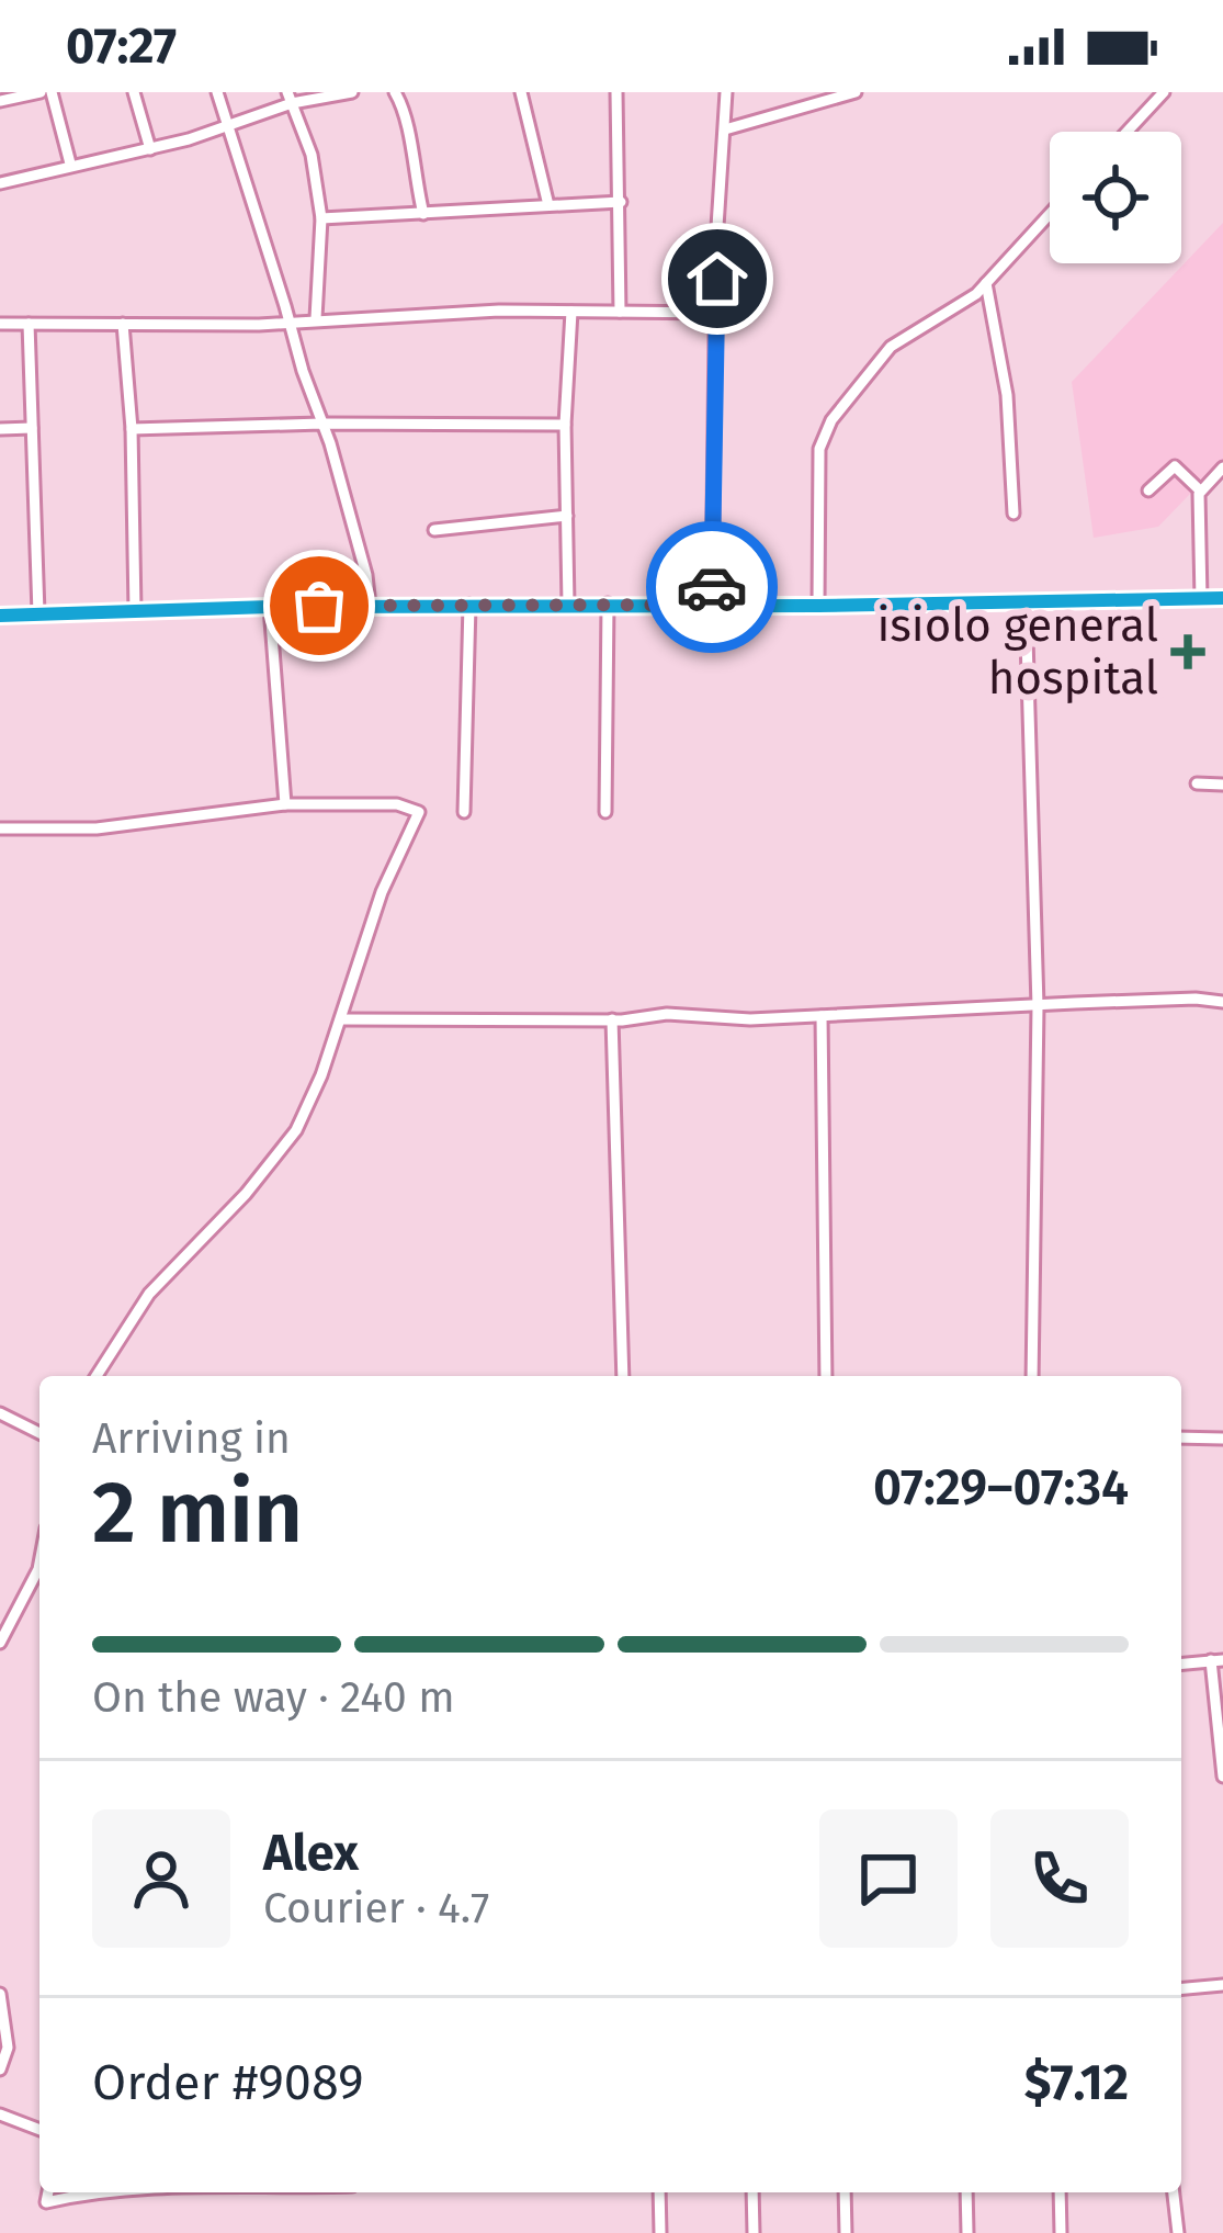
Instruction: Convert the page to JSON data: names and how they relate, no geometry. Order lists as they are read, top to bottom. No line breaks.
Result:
{"places":{"health":["isiolo general hospital"]},"page":{"status":"07:27","heading":["2 min","Arriving in","07:29–07:34"],"panel":["Alex","Courier · 4.7","Order #9089","$7.12"],"bar":"On the way · 240 m"}}
